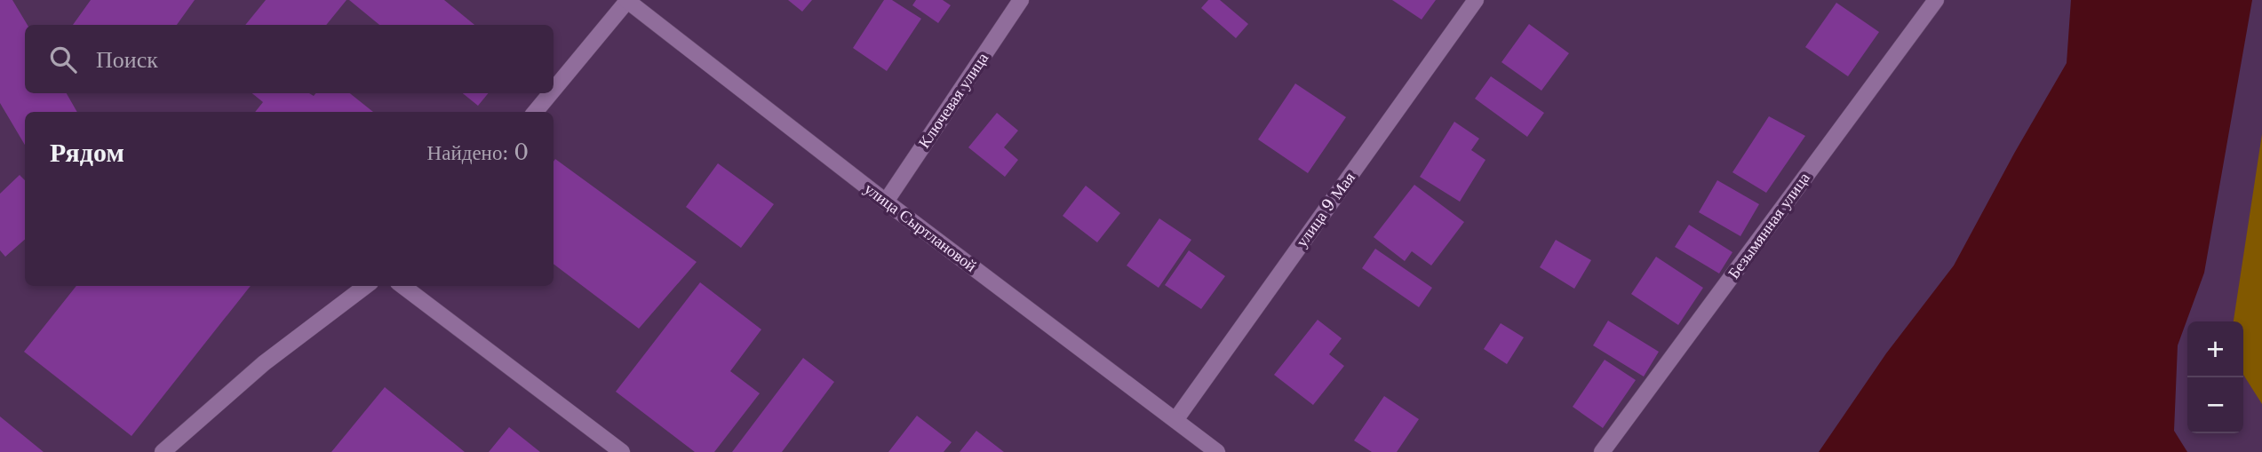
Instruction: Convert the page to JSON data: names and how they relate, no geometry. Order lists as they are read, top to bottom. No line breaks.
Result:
{"streets":{"street":["Ключевая улица","улица 9 Мая","Безымянная улица","улица Сыртлановой"]},"crossings":[["Ключевая улица","улица Сыртлановой"],["улица 9 Мая","улица Сыртлановой"]],"page":{"search":"Поиск","heading":["Рядом","Найдено: 0"],"map_buttons":["+","−"]}}
